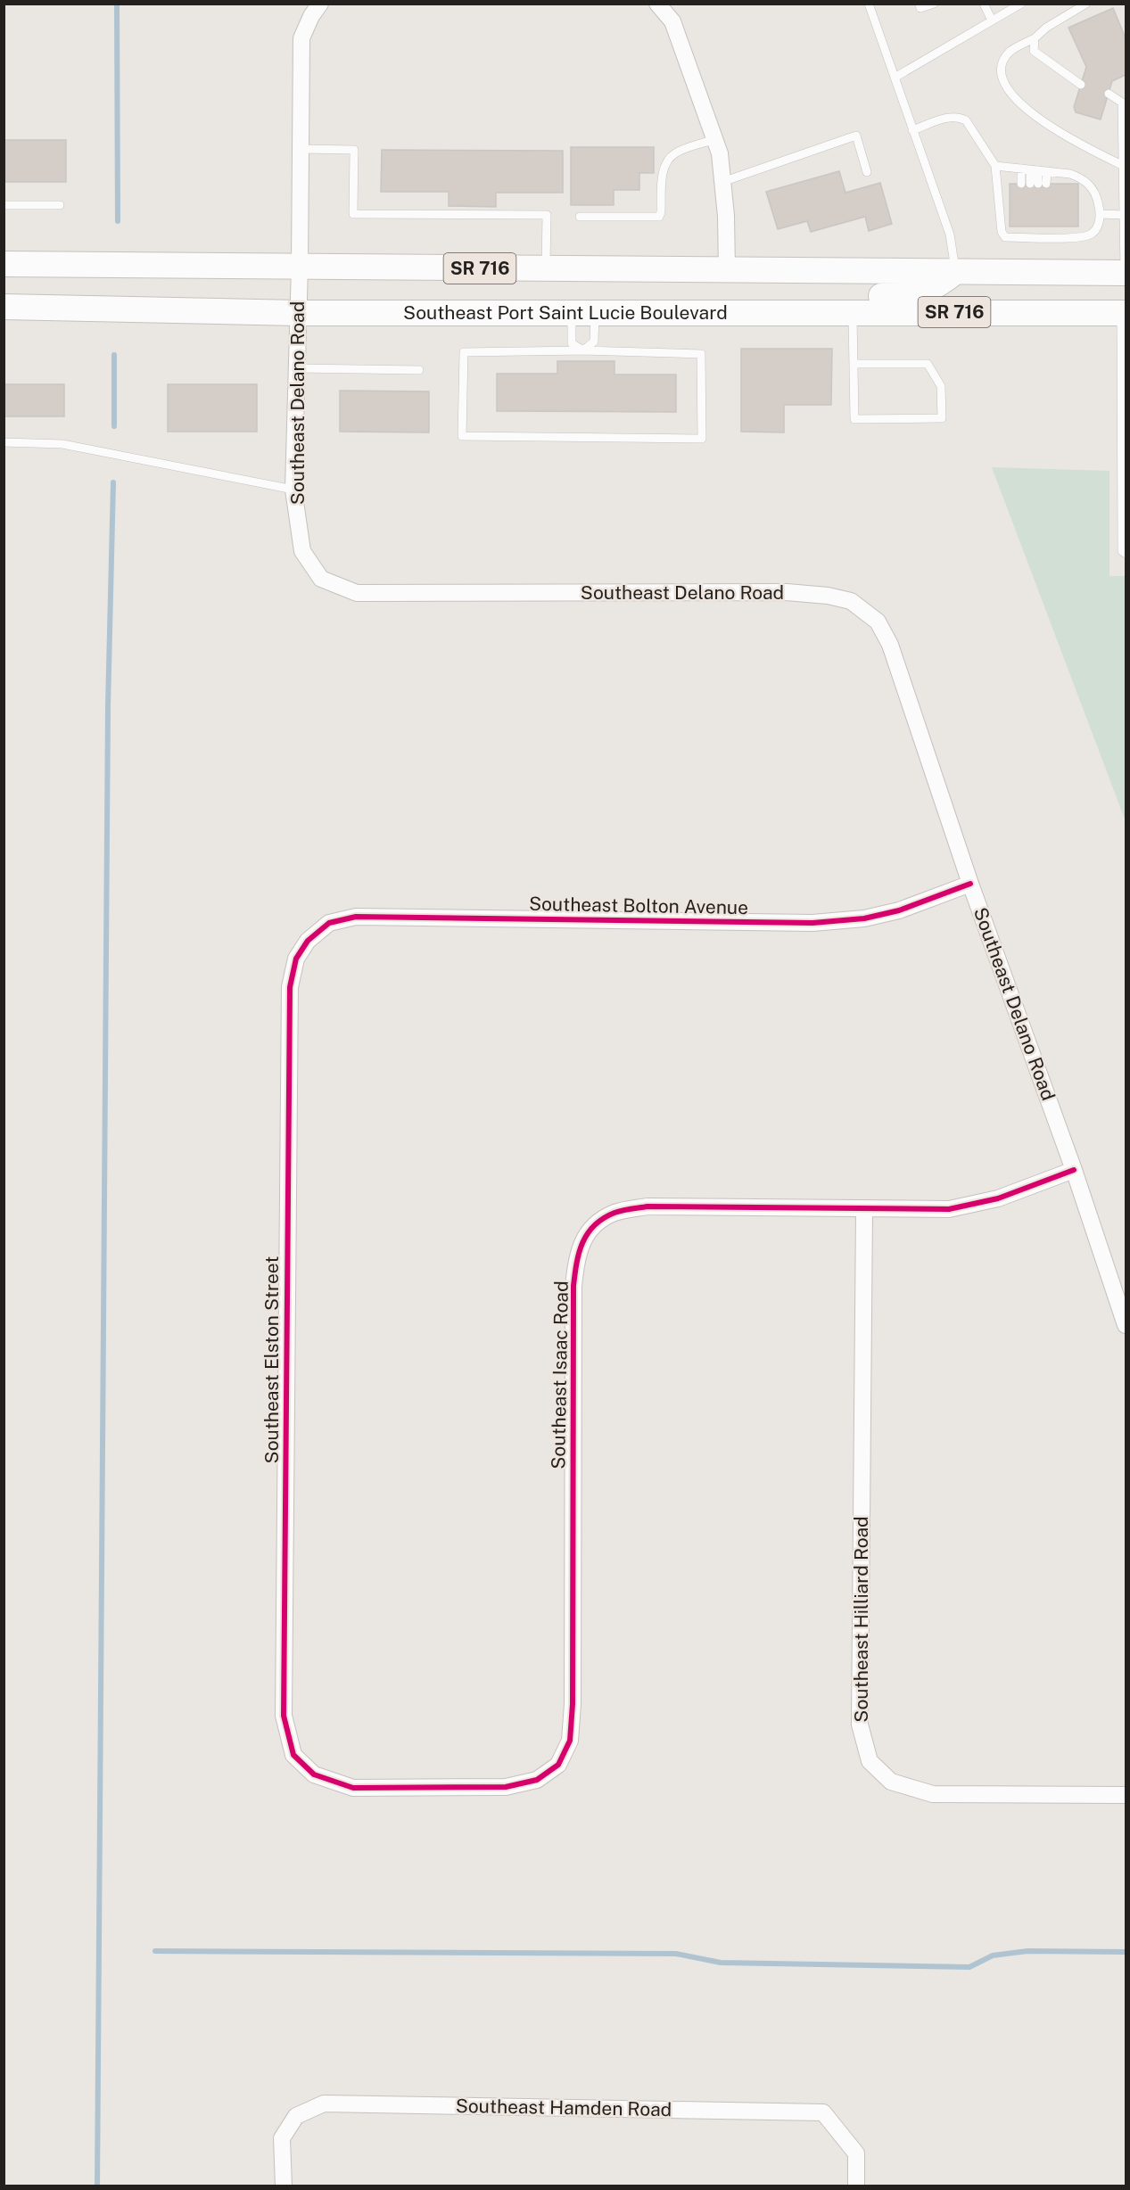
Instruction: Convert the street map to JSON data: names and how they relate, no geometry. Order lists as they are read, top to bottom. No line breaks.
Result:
{"streets":{"main road":["SR 716","Southeast Port Saint Lucie Boulevard"],"street":["Southeast Delano Road","Southeast Bolton Avenue","Southeast Elston Street","Southeast Isaac Road","Southeast Hilliard Road","Southeast Hamden Road"]},"crossings":[["SR 716","Southeast Delano Road"],["Southeast Port Saint Lucie Boulevard","Southeast Delano Road"],["Southeast Delano Road","Southeast Bolton Avenue"],["Southeast Delano Road","Southeast Isaac Road"],["Southeast Bolton Avenue","Southeast Elston Street"],["Southeast Elston Street","Southeast Isaac Road"],["Southeast Isaac Road","Southeast Hilliard Road"]]}
